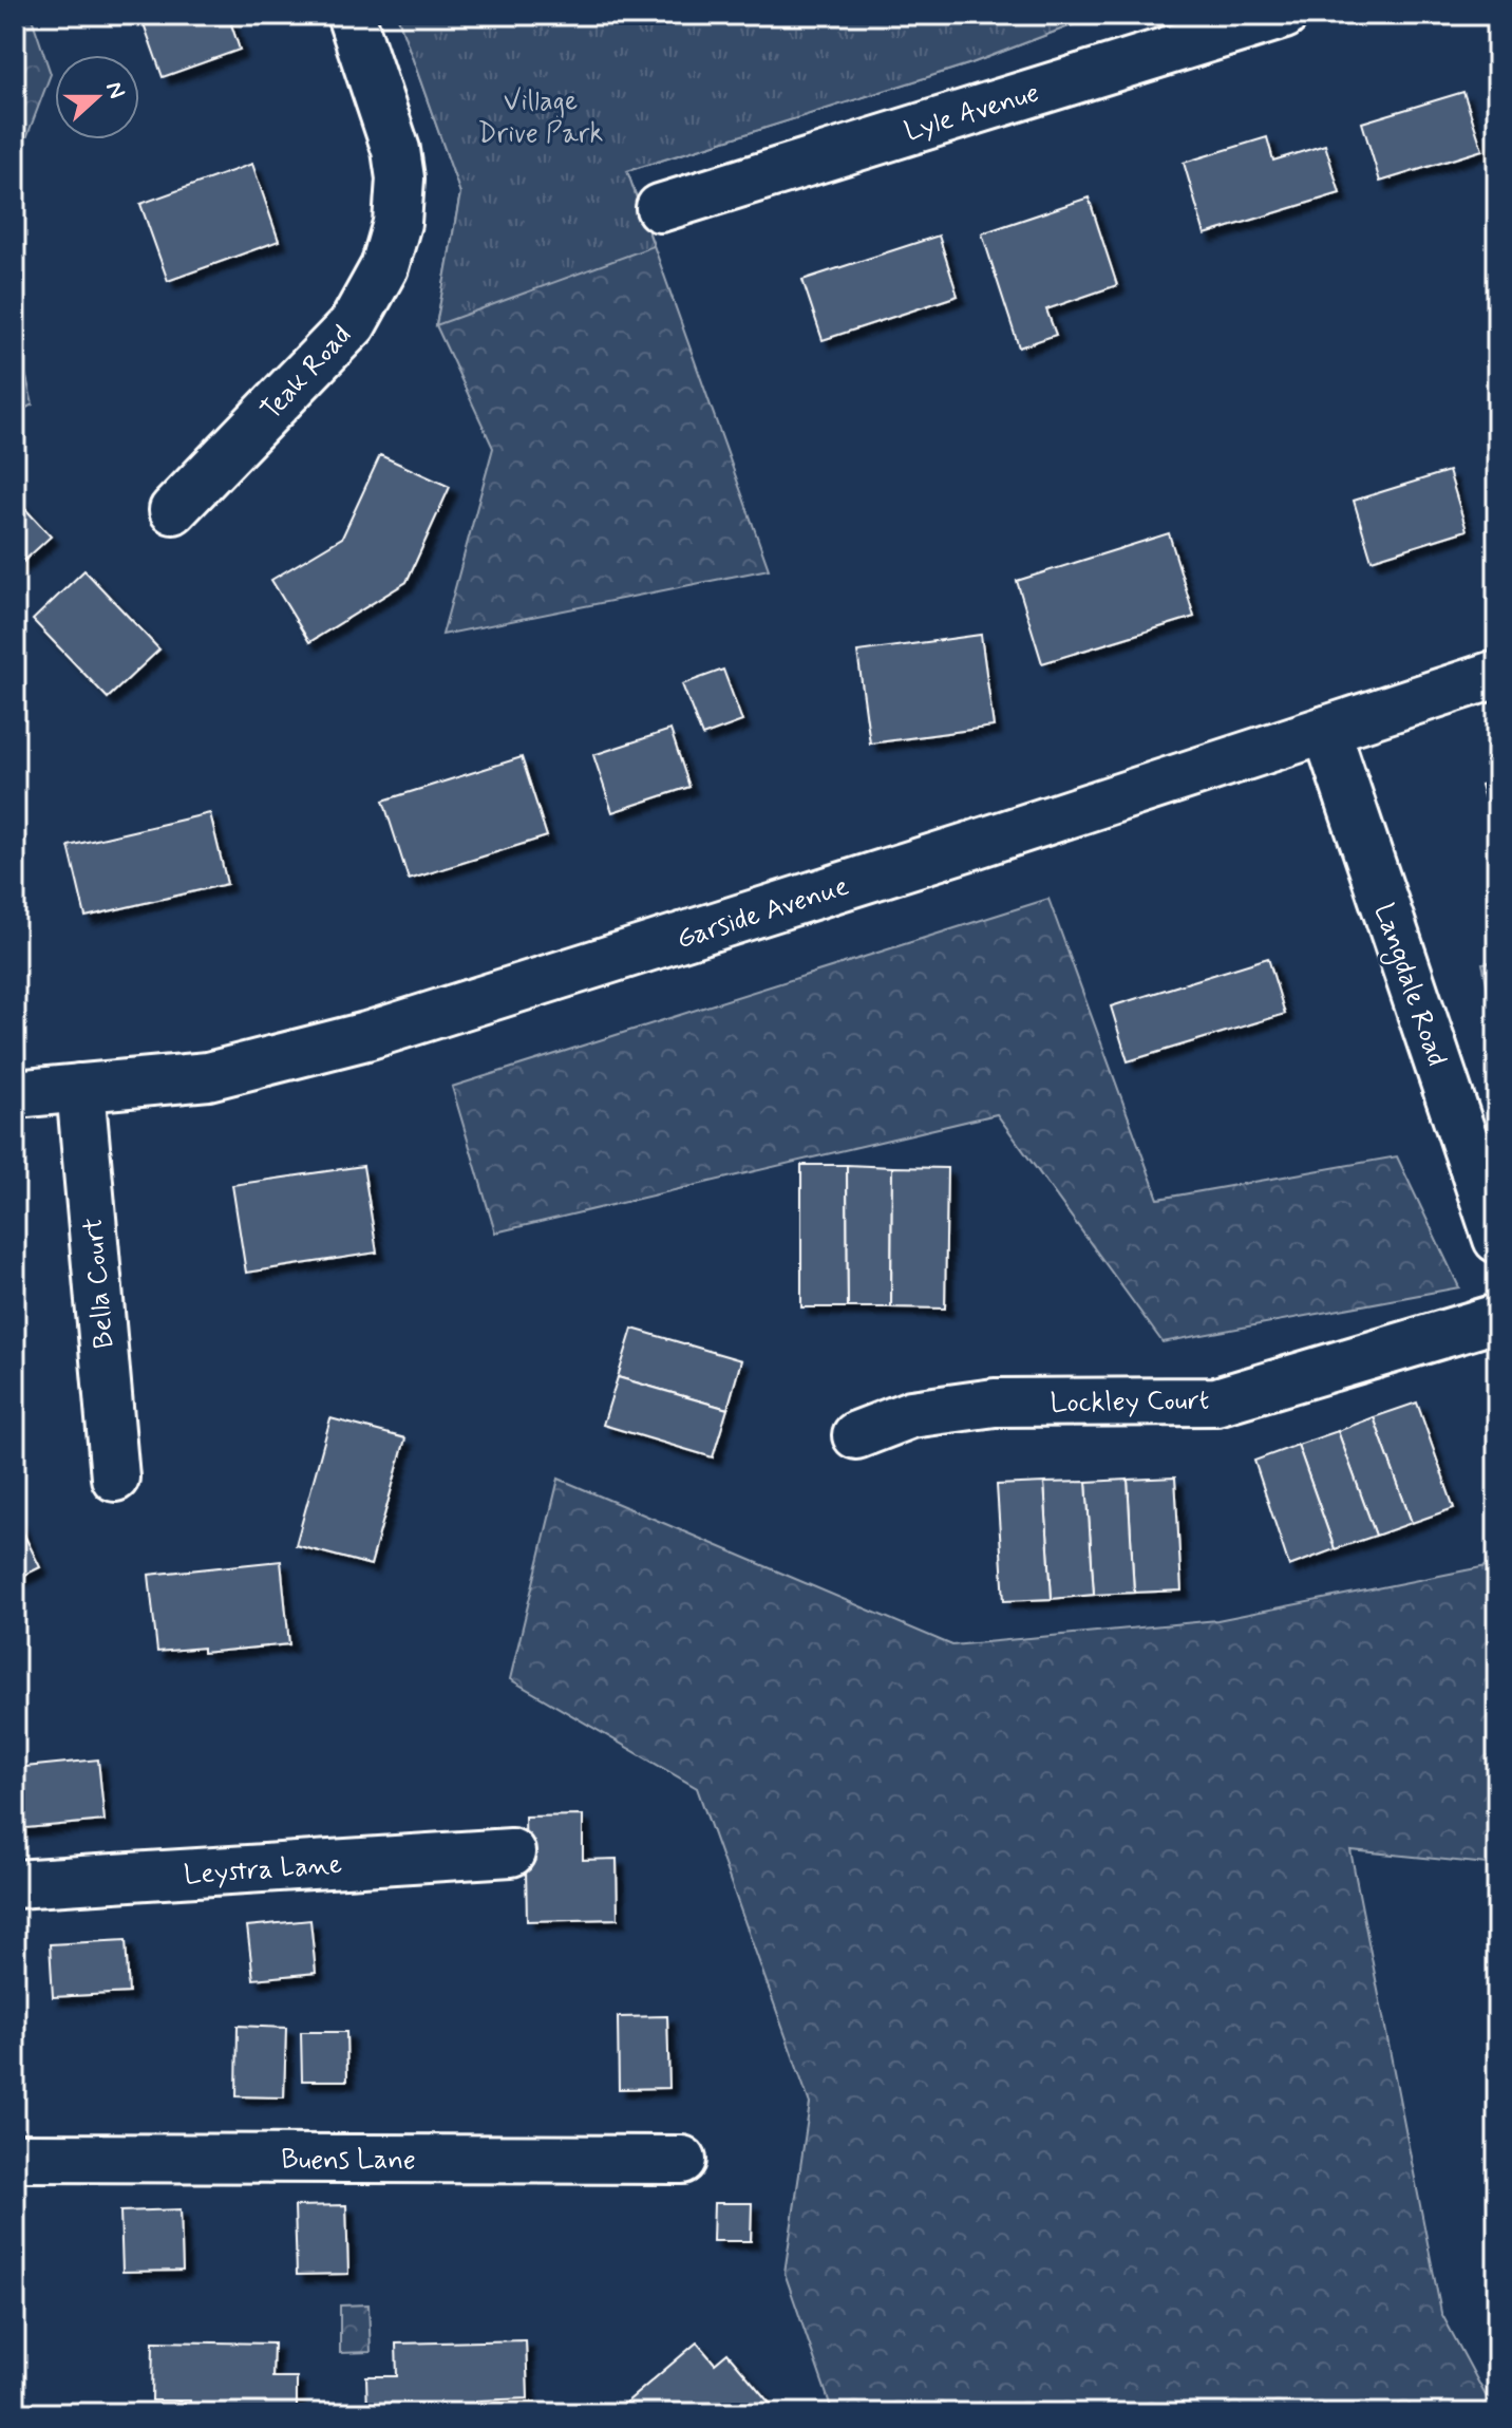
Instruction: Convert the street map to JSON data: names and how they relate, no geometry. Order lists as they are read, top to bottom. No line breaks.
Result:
{"streets":{"street":["Lyle Avenue","Teak Road","Garside Avenue","Langdale Road","Bella Court","Lockley Court","Leystra Lane","Buens Lane"]},"crossings":[["Garside Avenue","Langdale Road"],["Garside Avenue","Bella Court"]],"parks":["Village Drive Park"],"north":"right"}
